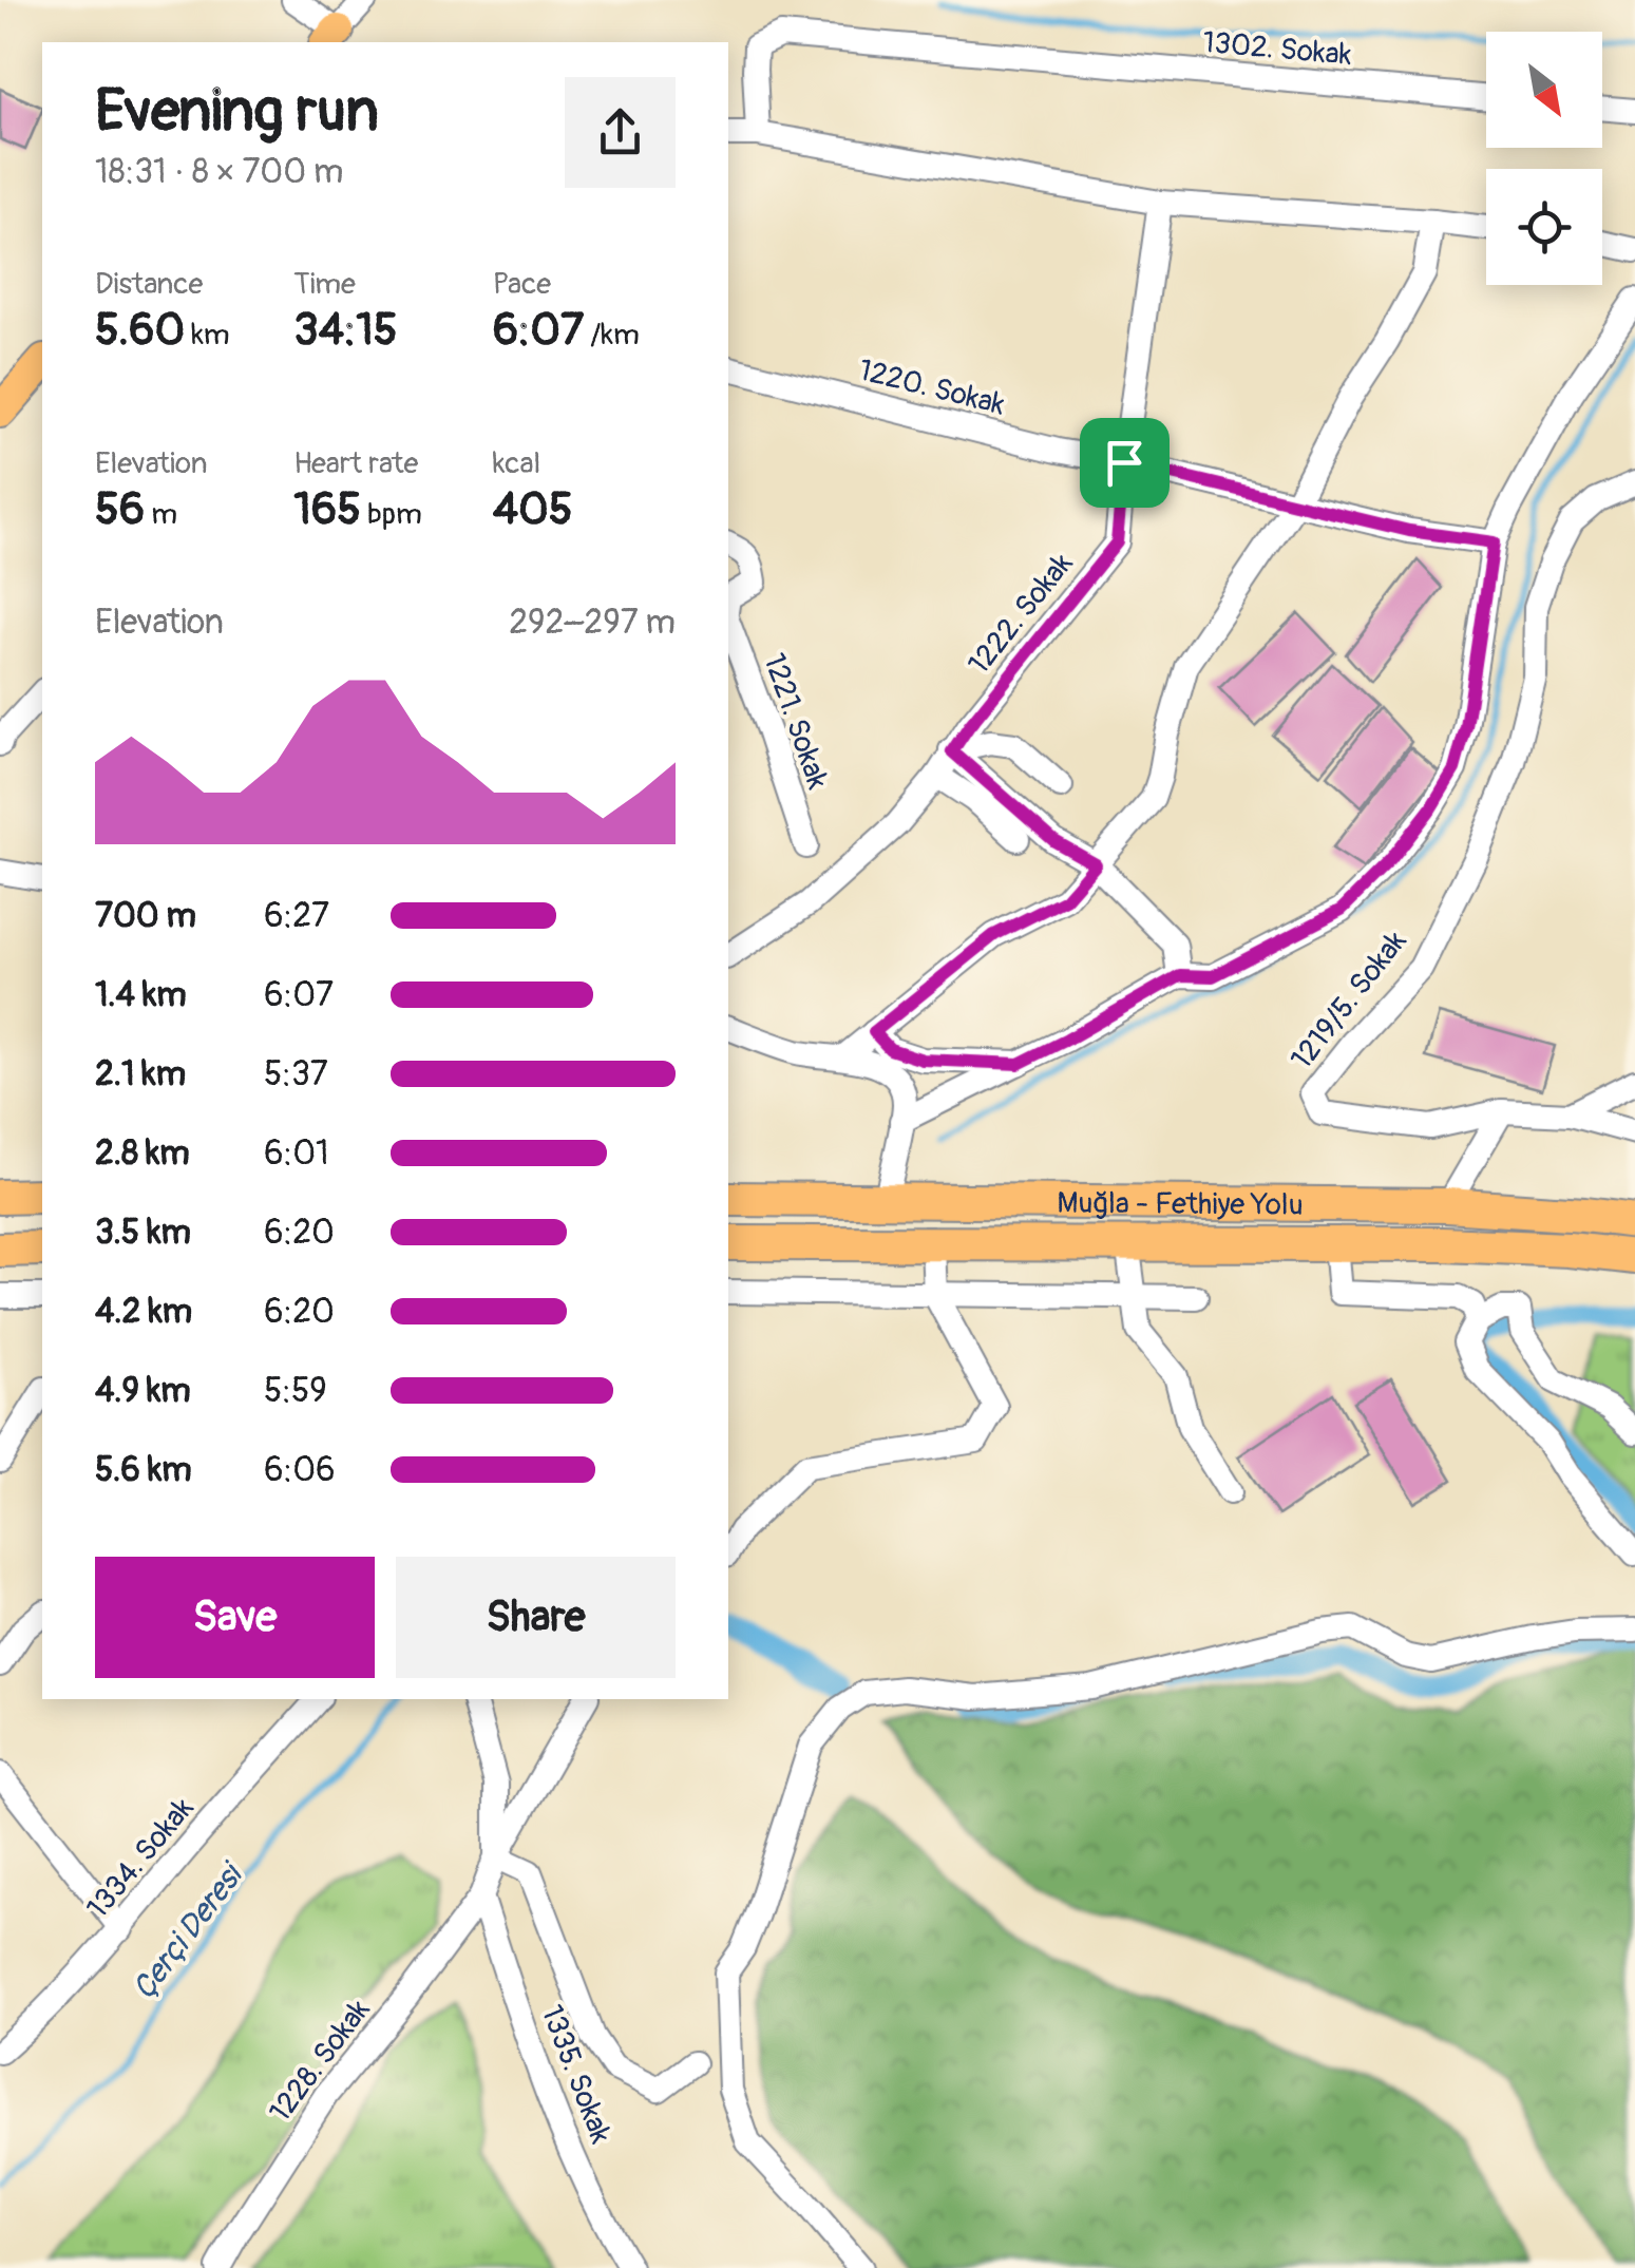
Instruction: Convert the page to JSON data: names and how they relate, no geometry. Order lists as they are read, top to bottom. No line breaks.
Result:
{"streets":{"highway":["Muğla - Fethiye Yolu"],"street":["1302. Sokak","1220. Sokak","1222. Sokak","1221. Sokak","1219/5. Sokak","1334. Sokak","1228. Sokak","1335. Sokak"]},"crossings":[["1220. Sokak","1222. Sokak"],["1228. Sokak","1335. Sokak"]],"water":["Çerçi Deresi"],"north":"bottom right","page":{"heading":["Evening run","18:31 · 8 × 700 m"],"stats":[["Distance","5.60 km"],["Time","34:15"],["Pace","6:07 /km"],["Elevation","56 m"],["Heart rate","165 bpm"],["kcal","405"]],"chart":["Elevation","292–297 m"],"list":[{"name":"700 m","note":"6:27"},{"name":"1.4 km","note":"6:07"},{"name":"2.1 km","note":"5:37"},{"name":"2.8 km","note":"6:01"},{"name":"3.5 km","note":"6:20"},{"name":"4.2 km","note":"6:20"},{"name":"4.9 km","note":"5:59"},{"name":"5.6 km","note":"6:06"}],"buttons":["Save","Share"]}}
